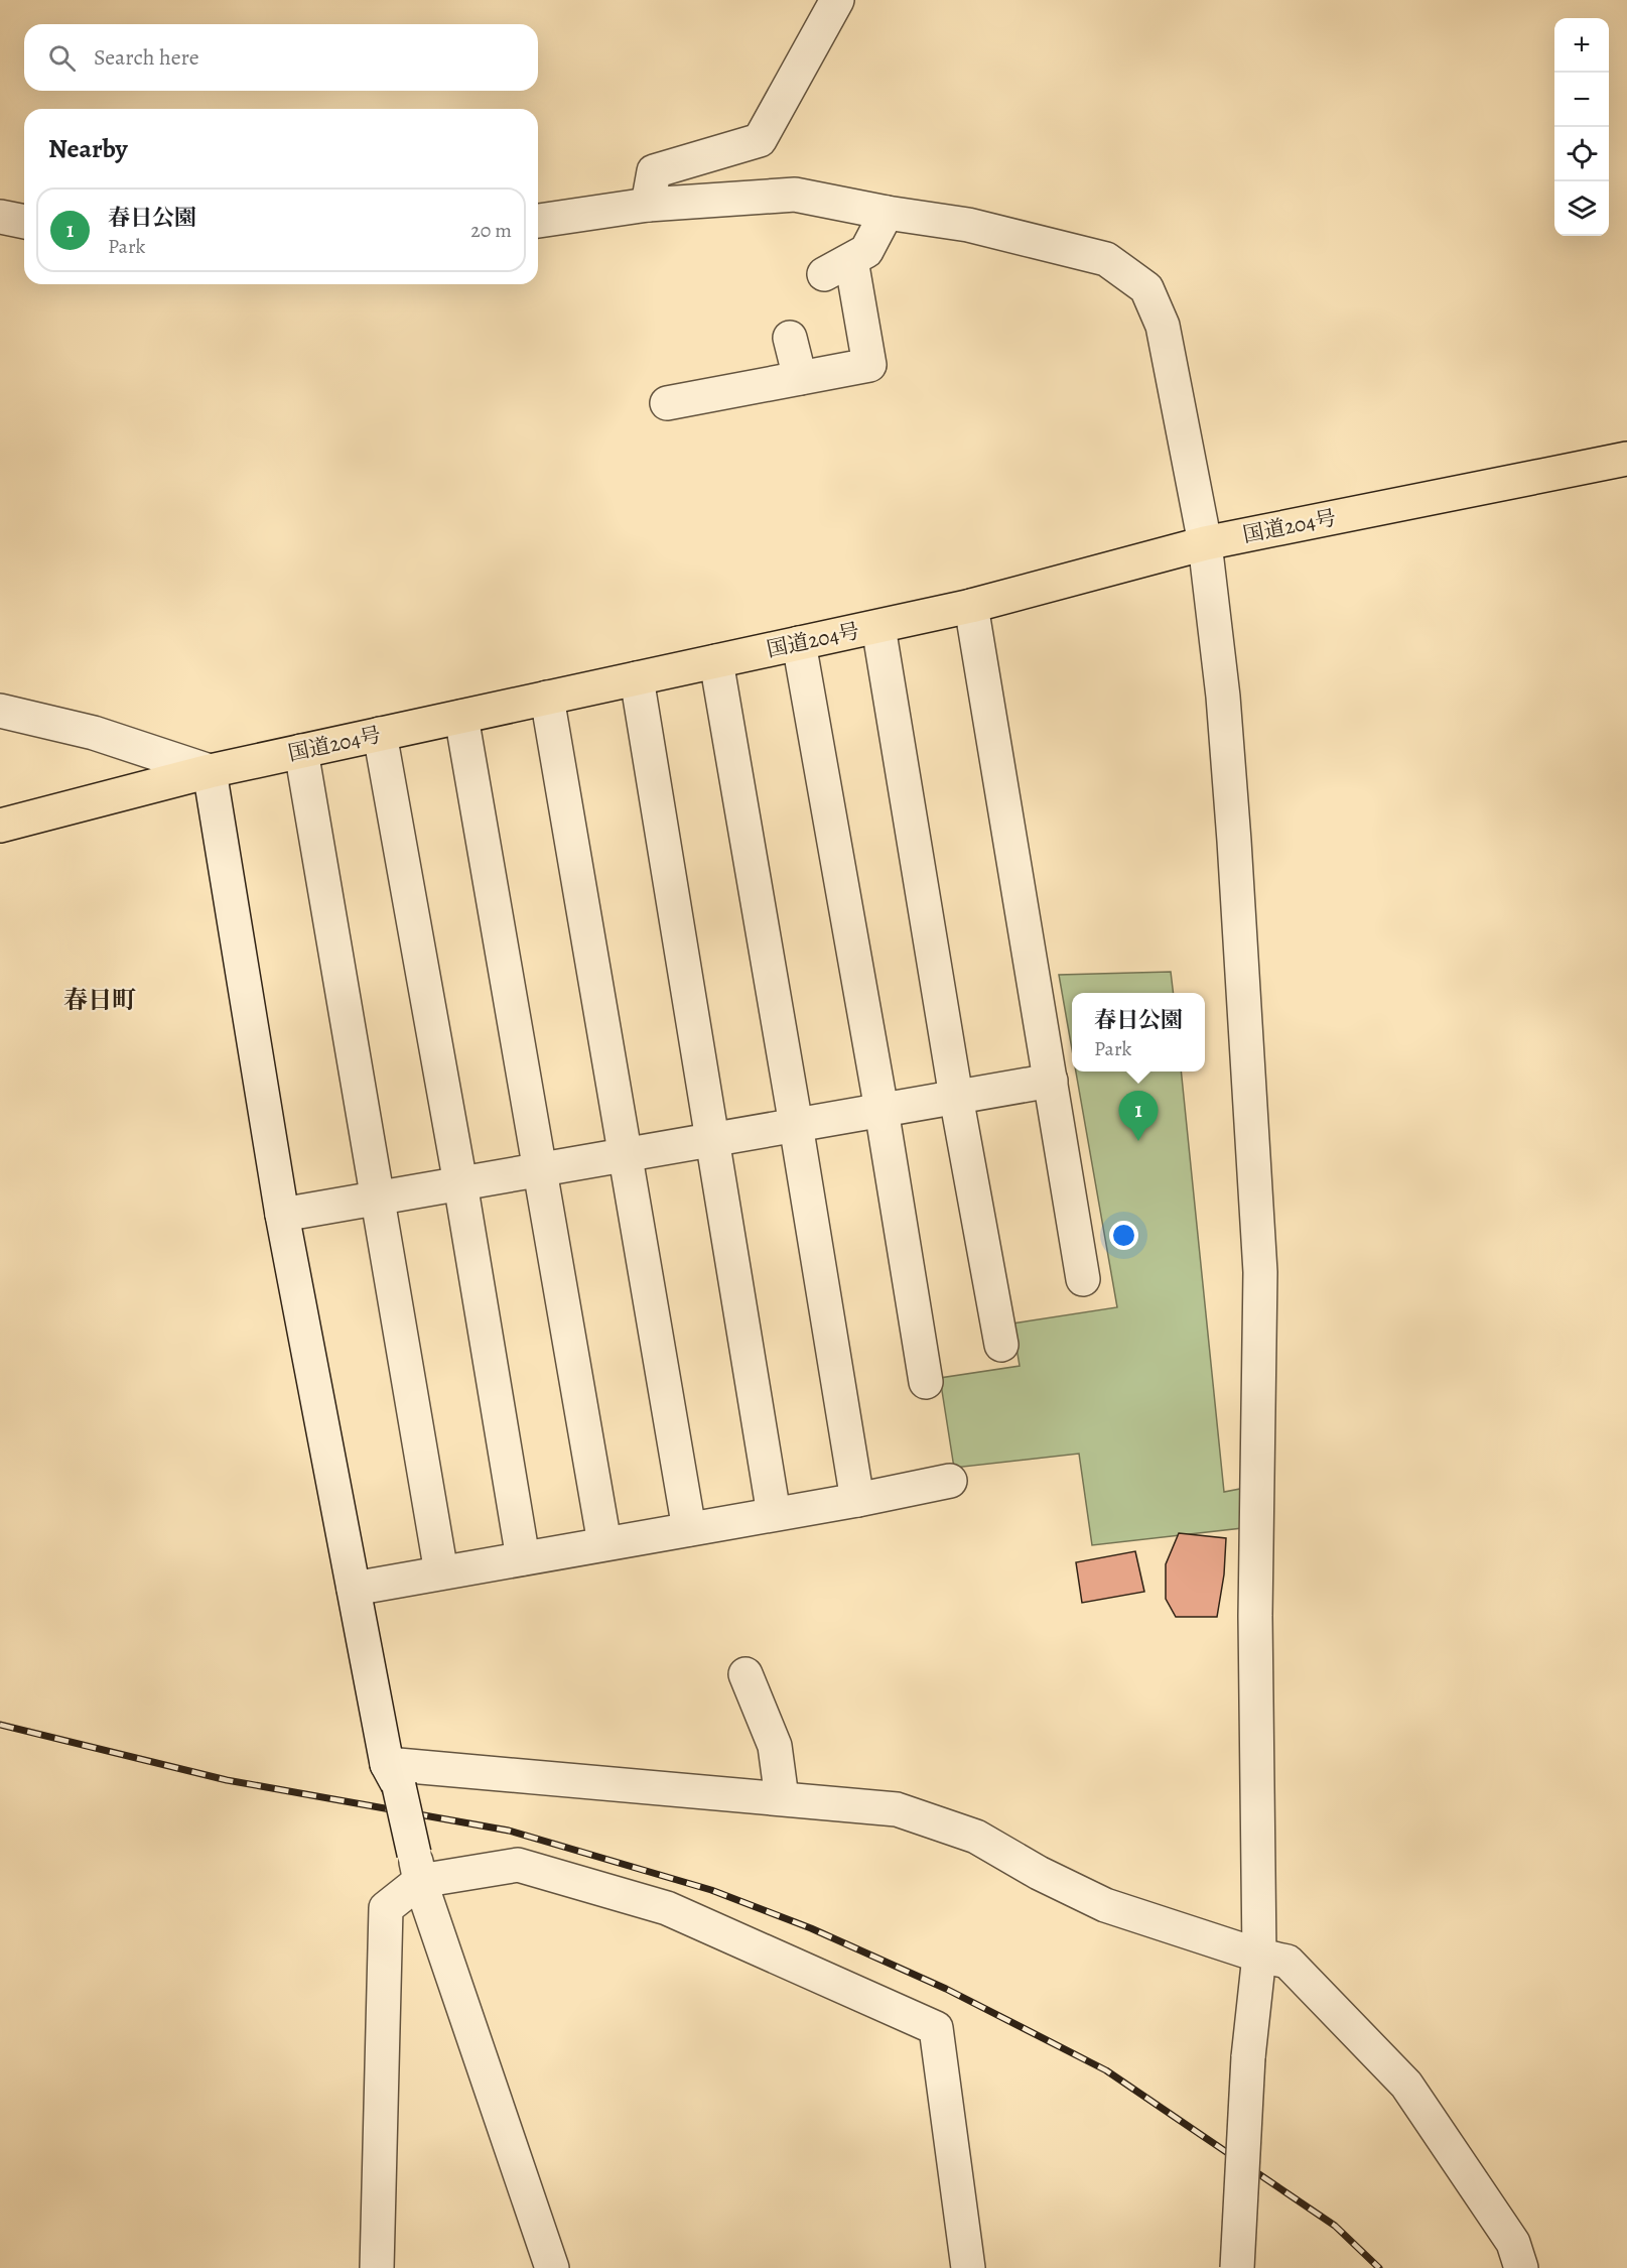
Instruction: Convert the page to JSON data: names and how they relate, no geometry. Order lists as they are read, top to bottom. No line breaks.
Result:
{"streets":{"highway":["国道204号"]},"districts":["春日町"],"page":{"map_buttons":["+","−"],"search":"Search here","heading":"Nearby","list":[{"mark":"1","name":"春日公園","note":"Park","value":"20 m"}],"popup":["春日公園","Park"],"pins":"1"}}
